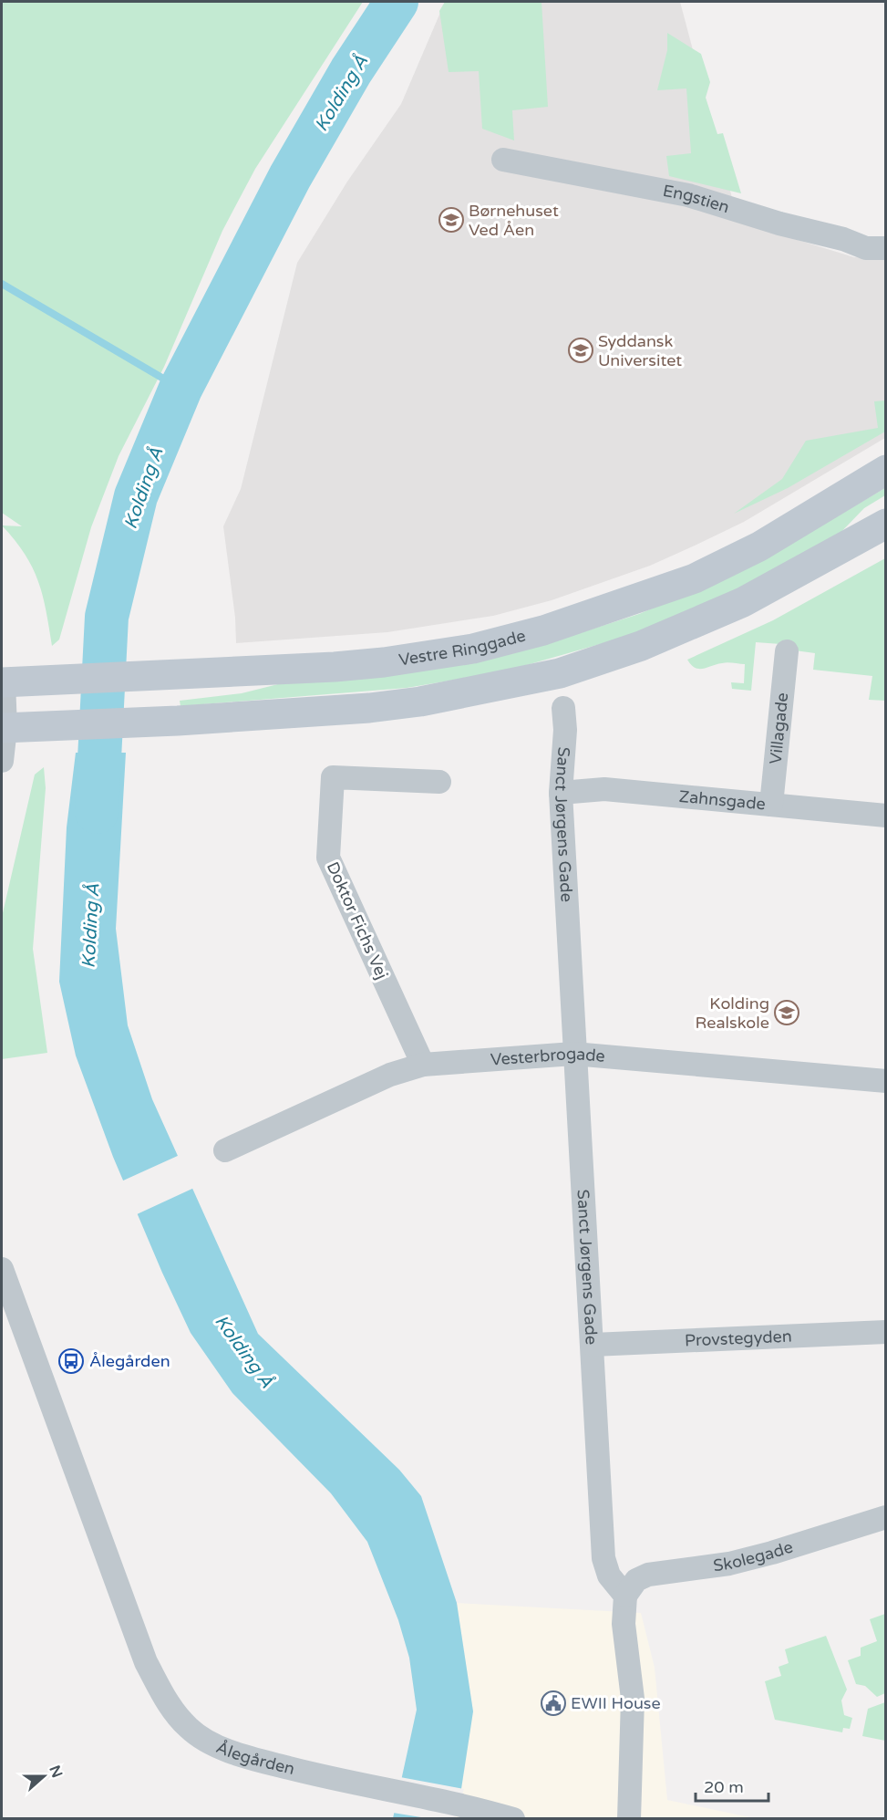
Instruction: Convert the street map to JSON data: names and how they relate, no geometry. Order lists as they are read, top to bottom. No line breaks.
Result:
{"streets":{"main road":["Vestre Ringgade"],"street":["Engstien","Villagade","Zahnsgade","Sanct Jørgens Gade","Doktor Fichs Vej","Vesterbrogade","Provstegyden","Skolegade","Ålegården"]},"crossings":[["Villagade","Zahnsgade"],["Zahnsgade","Sanct Jørgens Gade"],["Sanct Jørgens Gade","Vesterbrogade"],["Sanct Jørgens Gade","Provstegyden"],["Sanct Jørgens Gade","Skolegade"],["Doktor Fichs Vej","Vesterbrogade"]],"water":["Kolding Å"],"places":{"school or university":["Børnehuset Ved Åen","Syddansk Universitet","Kolding Realskole"],"bus stop":["Ålegården"],"public building":["EWII House"]},"scale_bar":"20 m","north":"right"}
